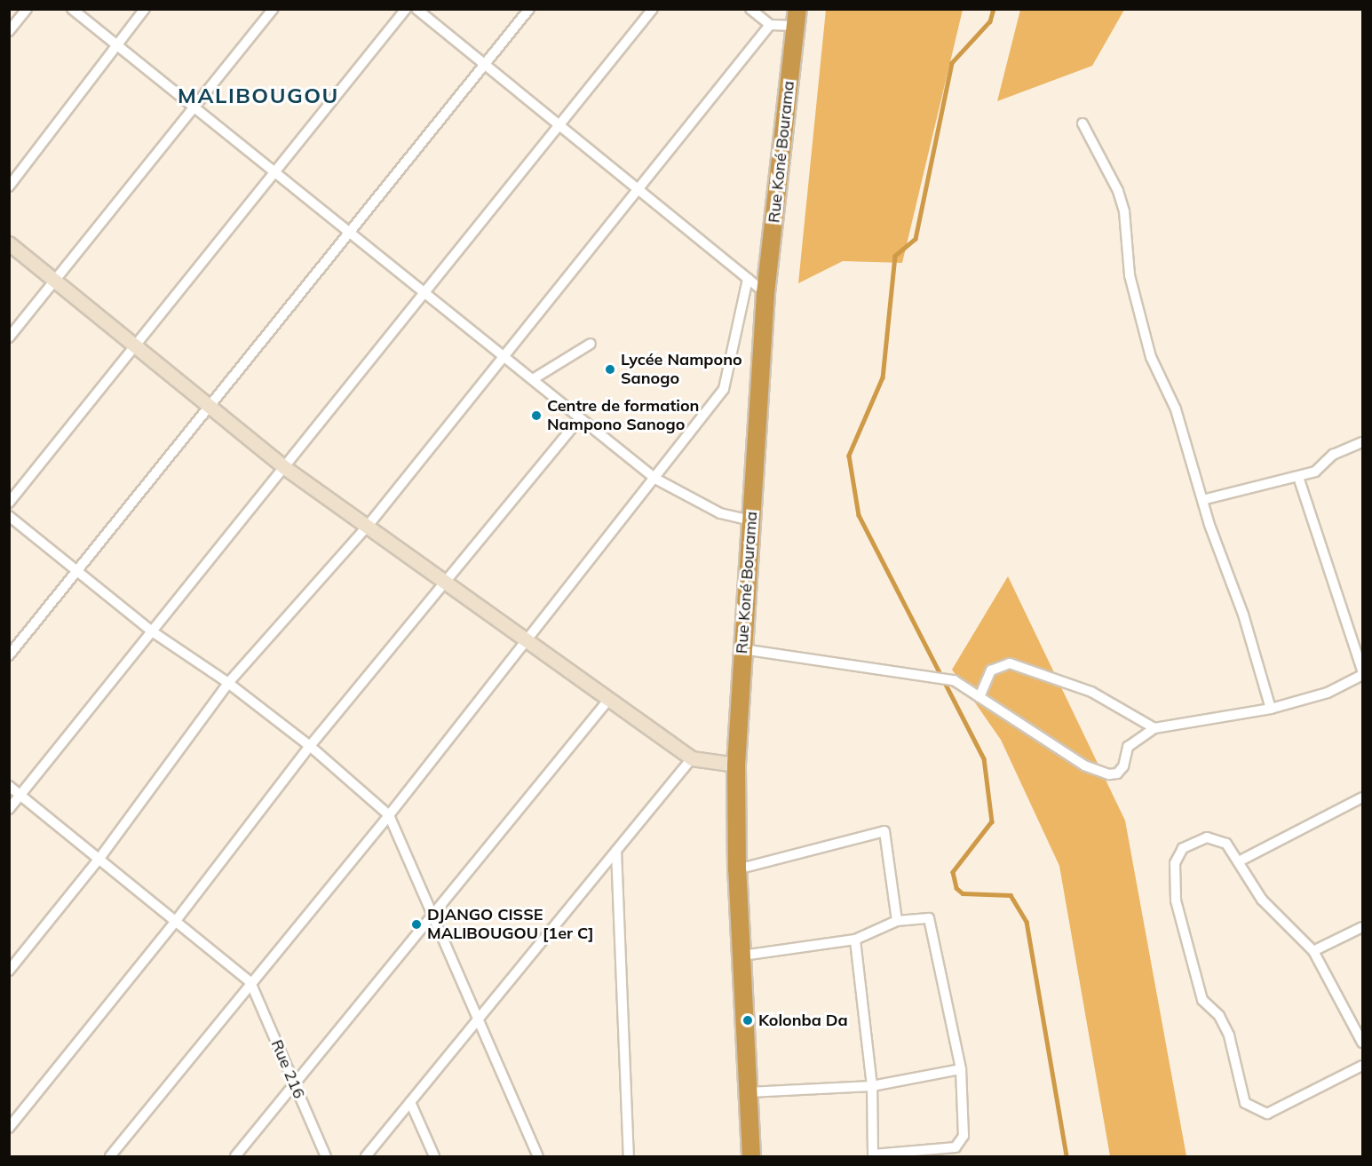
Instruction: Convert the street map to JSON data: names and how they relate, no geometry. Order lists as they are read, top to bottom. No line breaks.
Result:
{"streets":{"highway":["Rue Koné Bourama"],"street":["Rue 216"]},"districts":["MALIBOUGOU"],"places":["Lycée Nampono Sanogo","Centre de formation Nampono Sanogo","DJANGO CISSE MALIBOUGOU [1er C]","Kolonba Da"]}
